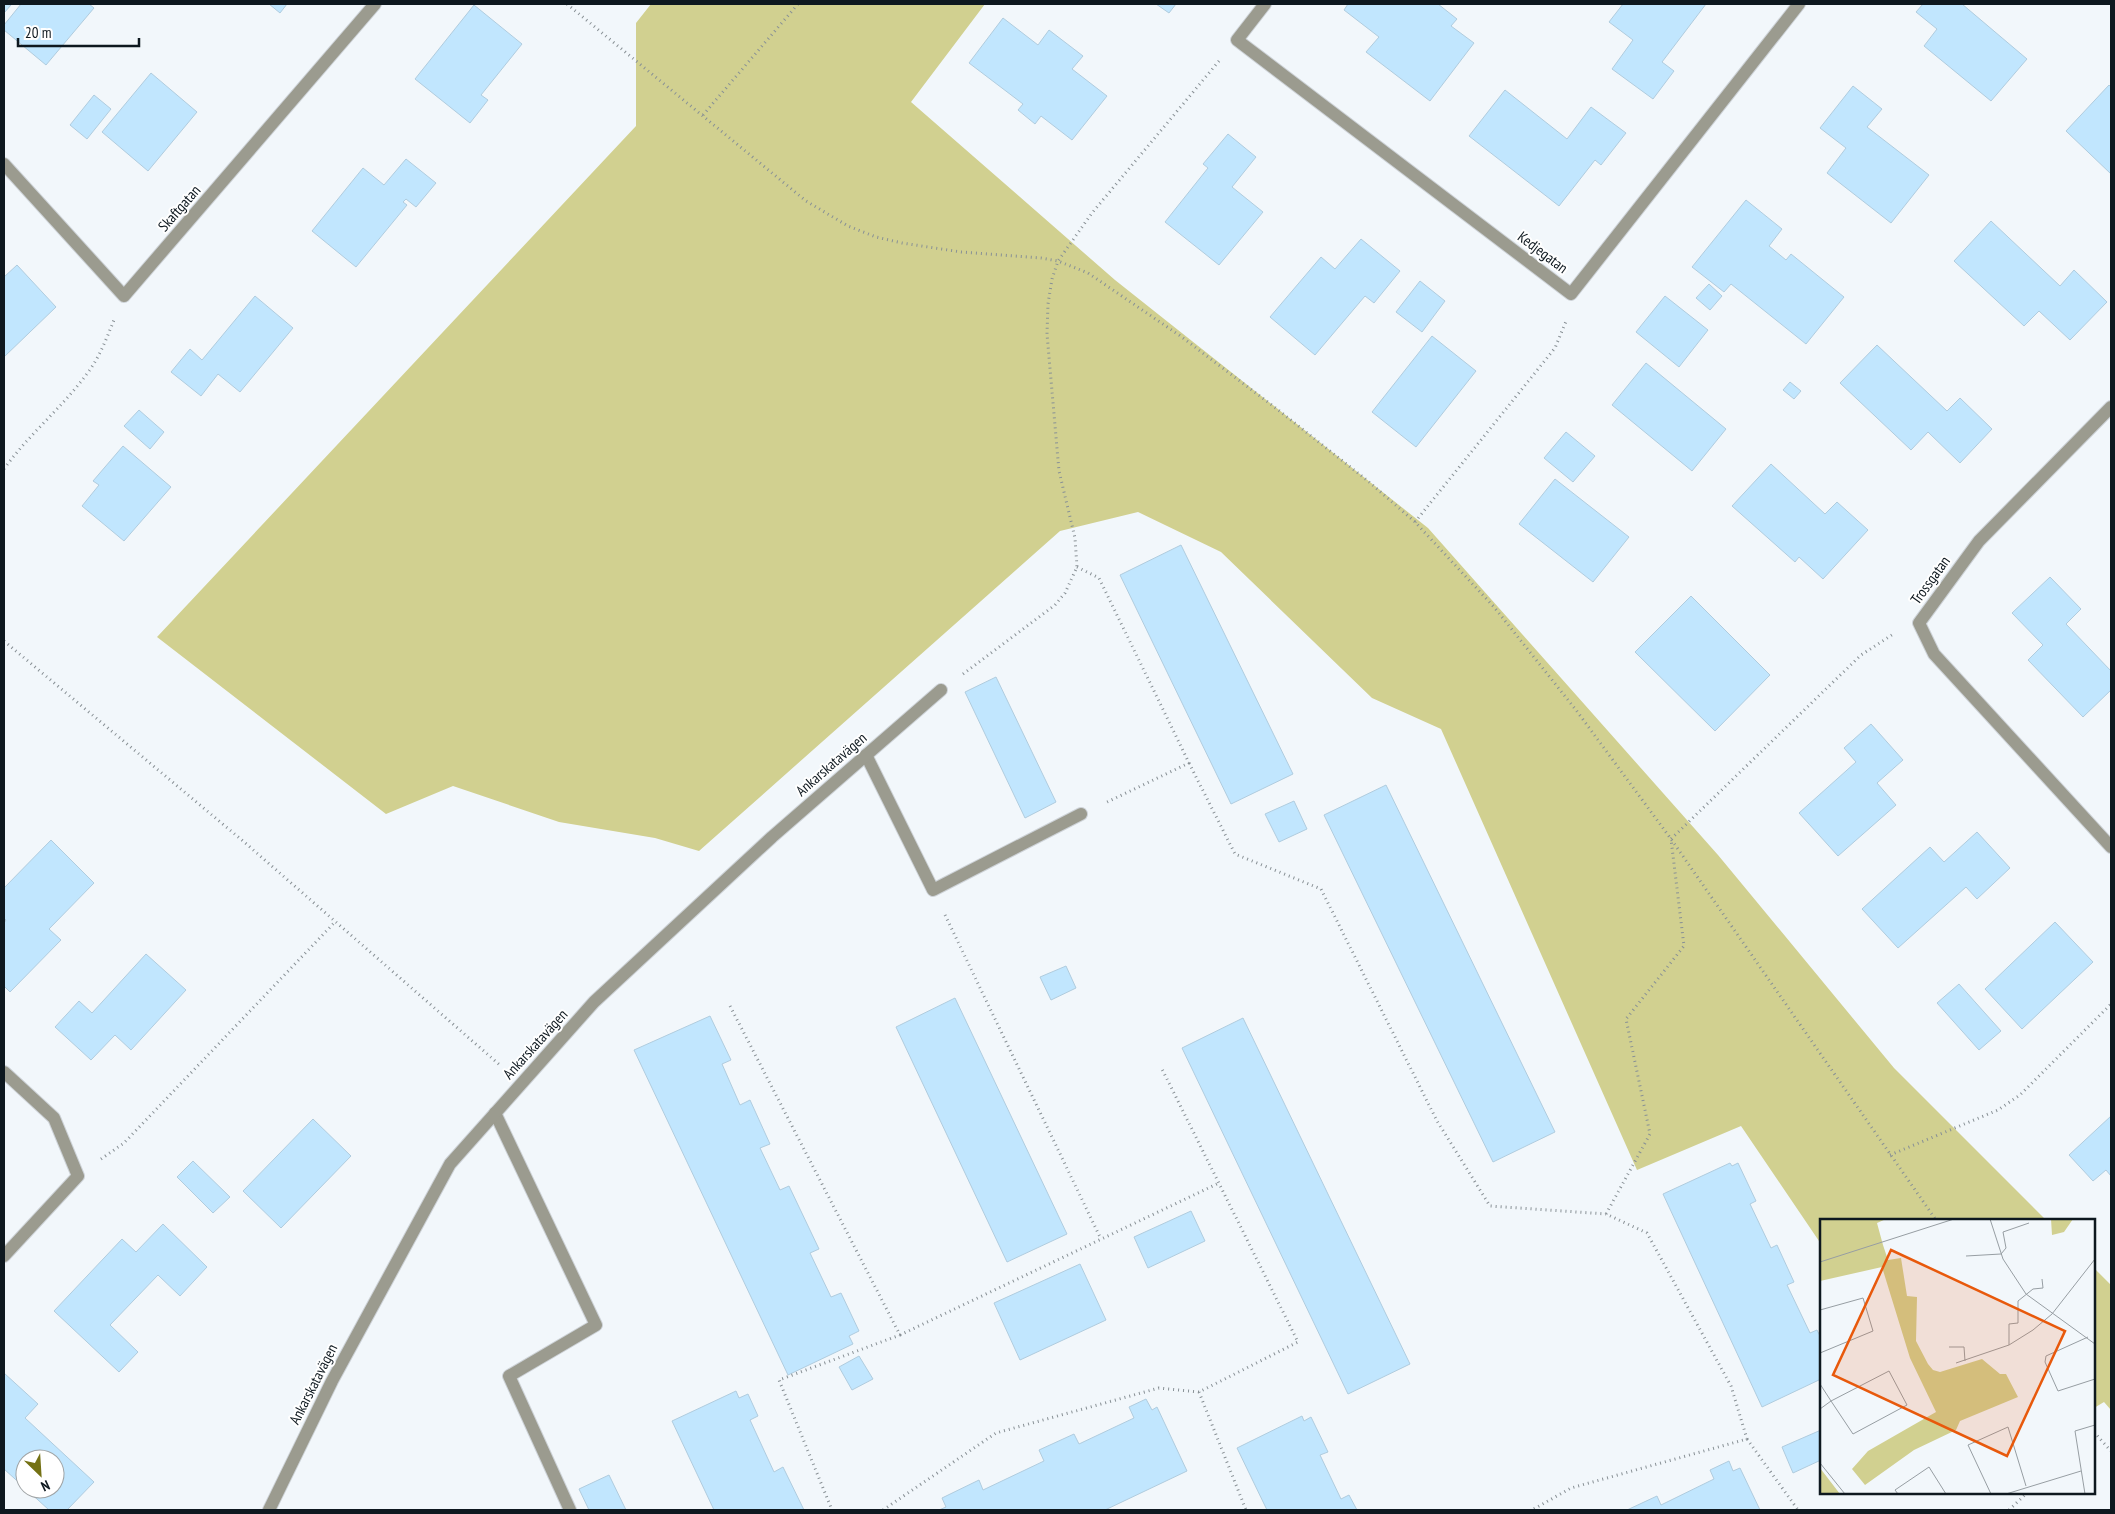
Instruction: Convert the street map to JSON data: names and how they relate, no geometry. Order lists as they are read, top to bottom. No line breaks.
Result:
{"streets":{"street":["Skaftgatan","Kedjegatan","Trossgatan","Ankarskatavägen"]},"scale_bar":"20 m","north":"bottom right"}
